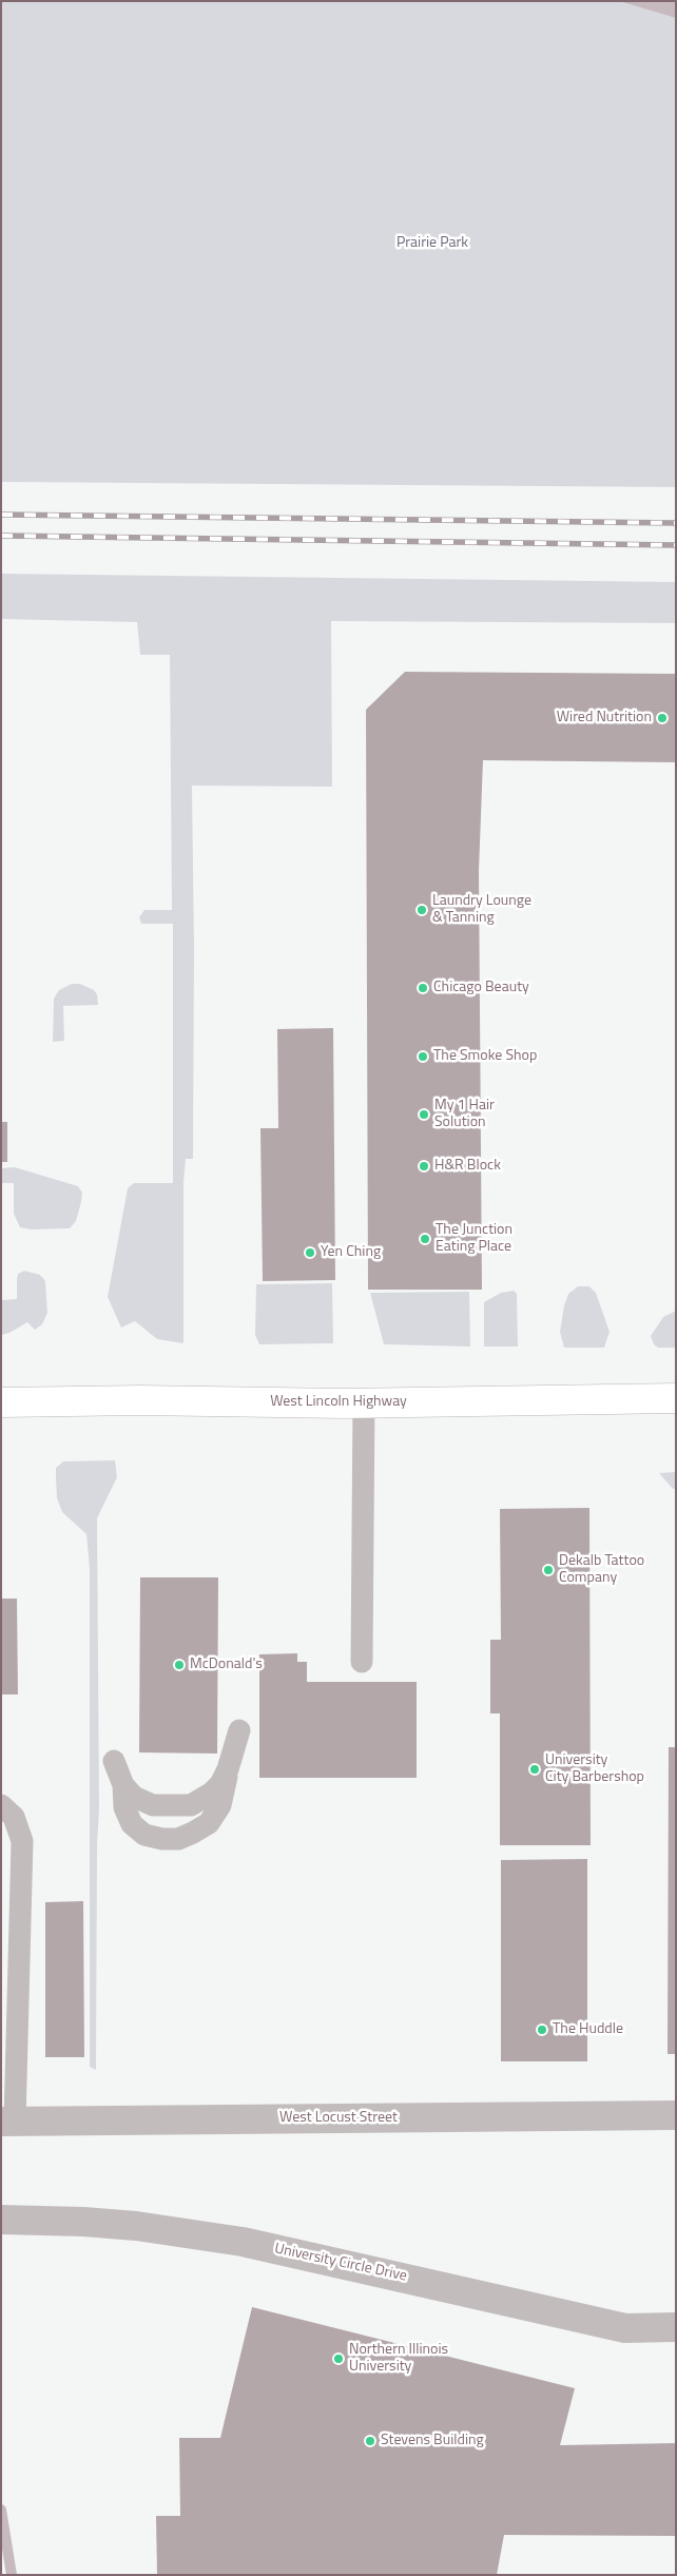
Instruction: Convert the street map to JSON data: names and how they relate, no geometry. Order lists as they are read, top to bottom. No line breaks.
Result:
{"streets":{"main road":["West Lincoln Highway"],"street":["West Locust Street","University Circle Drive"]},"parks":["Prairie Park"],"places":["Wired Nutrition","Laundry Lounge & Tanning","Chicago Beauty","The Smoke Shop","My 1 Hair Solution","H&R Block","The Junction Eating Place","Yen Ching","Dekalb Tattoo Company","McDonald's","University City Barbershop","The Huddle","Northern Illinois University","Stevens Building"]}
